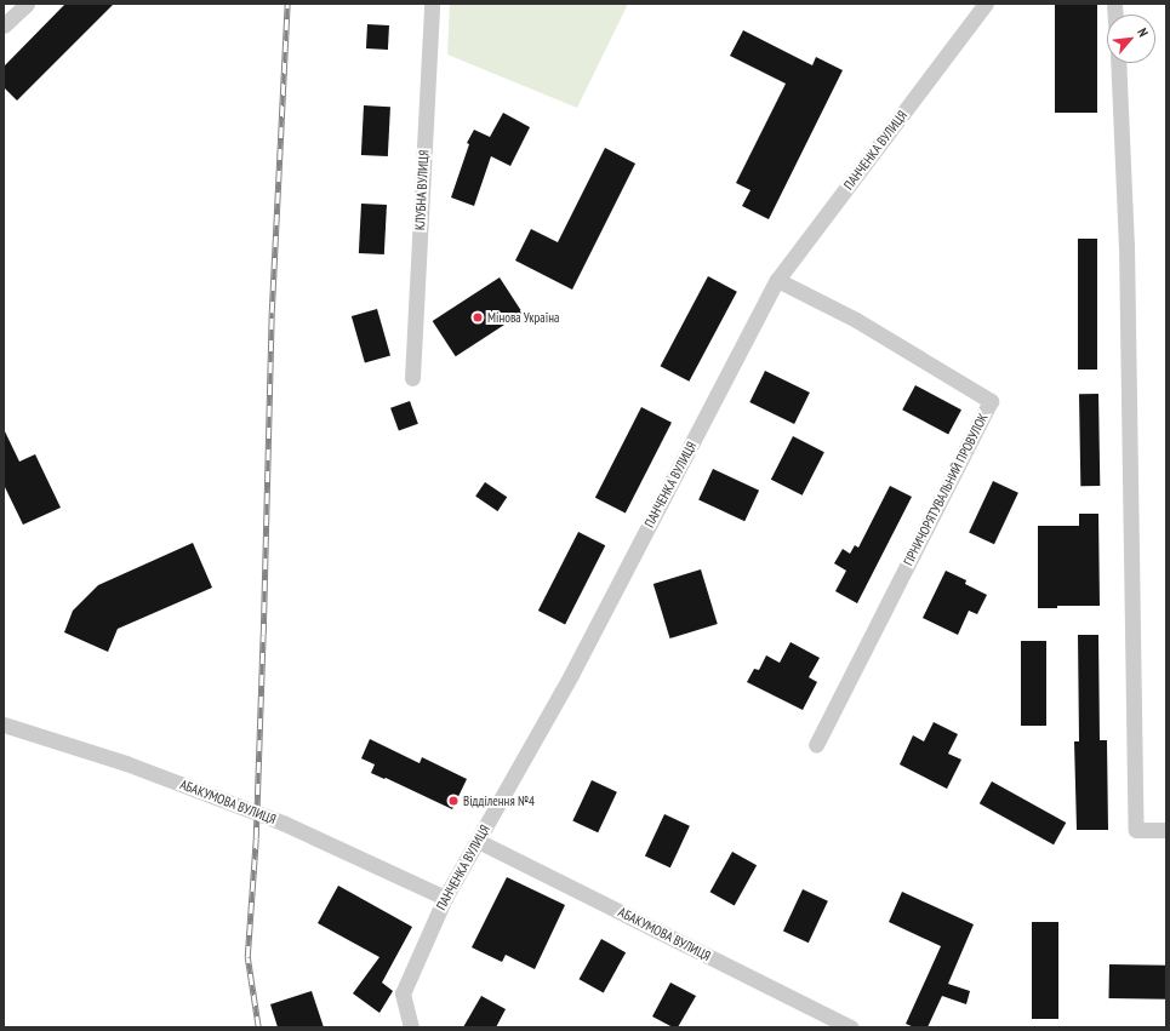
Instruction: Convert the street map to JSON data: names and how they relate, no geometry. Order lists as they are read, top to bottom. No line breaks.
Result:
{"streets":{"street":["ПАНЧЕНКА ВУЛИЦЯ","КЛУБНА ВУЛИЦЯ","ГІРНИЧОРЯТУВАЛЬНИЙ ПРОВУЛОК","АБАКУМОВА ВУЛИЦЯ"]},"crossings":[["ПАНЧЕНКА ВУЛИЦЯ","ГІРНИЧОРЯТУВАЛЬНИЙ ПРОВУЛОК"],["ПАНЧЕНКА ВУЛИЦЯ","АБАКУМОВА ВУЛИЦЯ"]],"places":["Мінова Україна","Відділення №4"],"north":"top right"}
